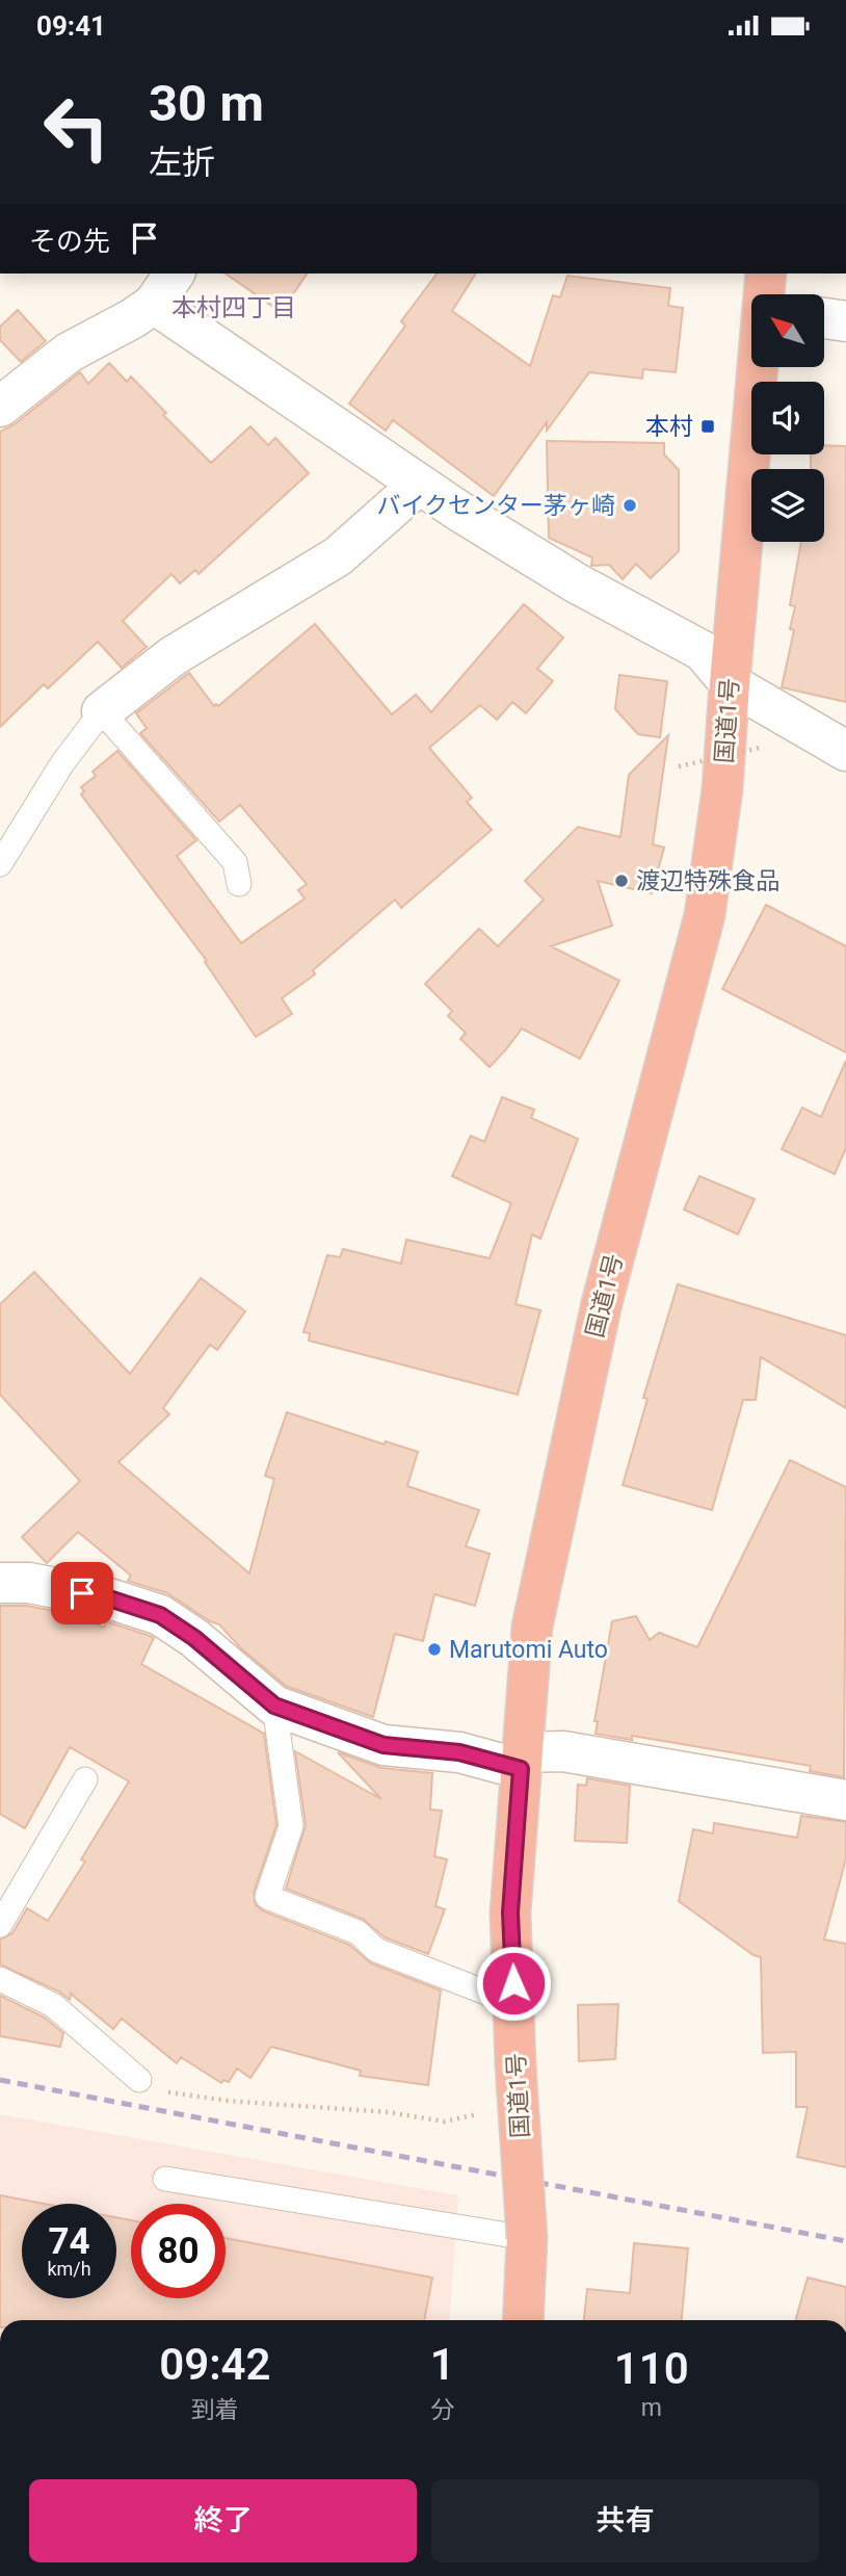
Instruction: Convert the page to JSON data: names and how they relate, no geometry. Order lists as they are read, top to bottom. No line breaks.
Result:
{"streets":{"highway":["国道1号"]},"districts":["本村四丁目"],"places":{"transit":["本村"],"other":["バイクセンター茅ヶ崎","渡辺特殊食品","Marutomi Auto"]},"north":"top left","page":{"status":"09:41","turn":["30 m","左折"],"then":"その先","speed":"74 km/h","limit":"80","eta":["09:42","到着","1","分","110","m"],"buttons":["終了","共有"]}}
